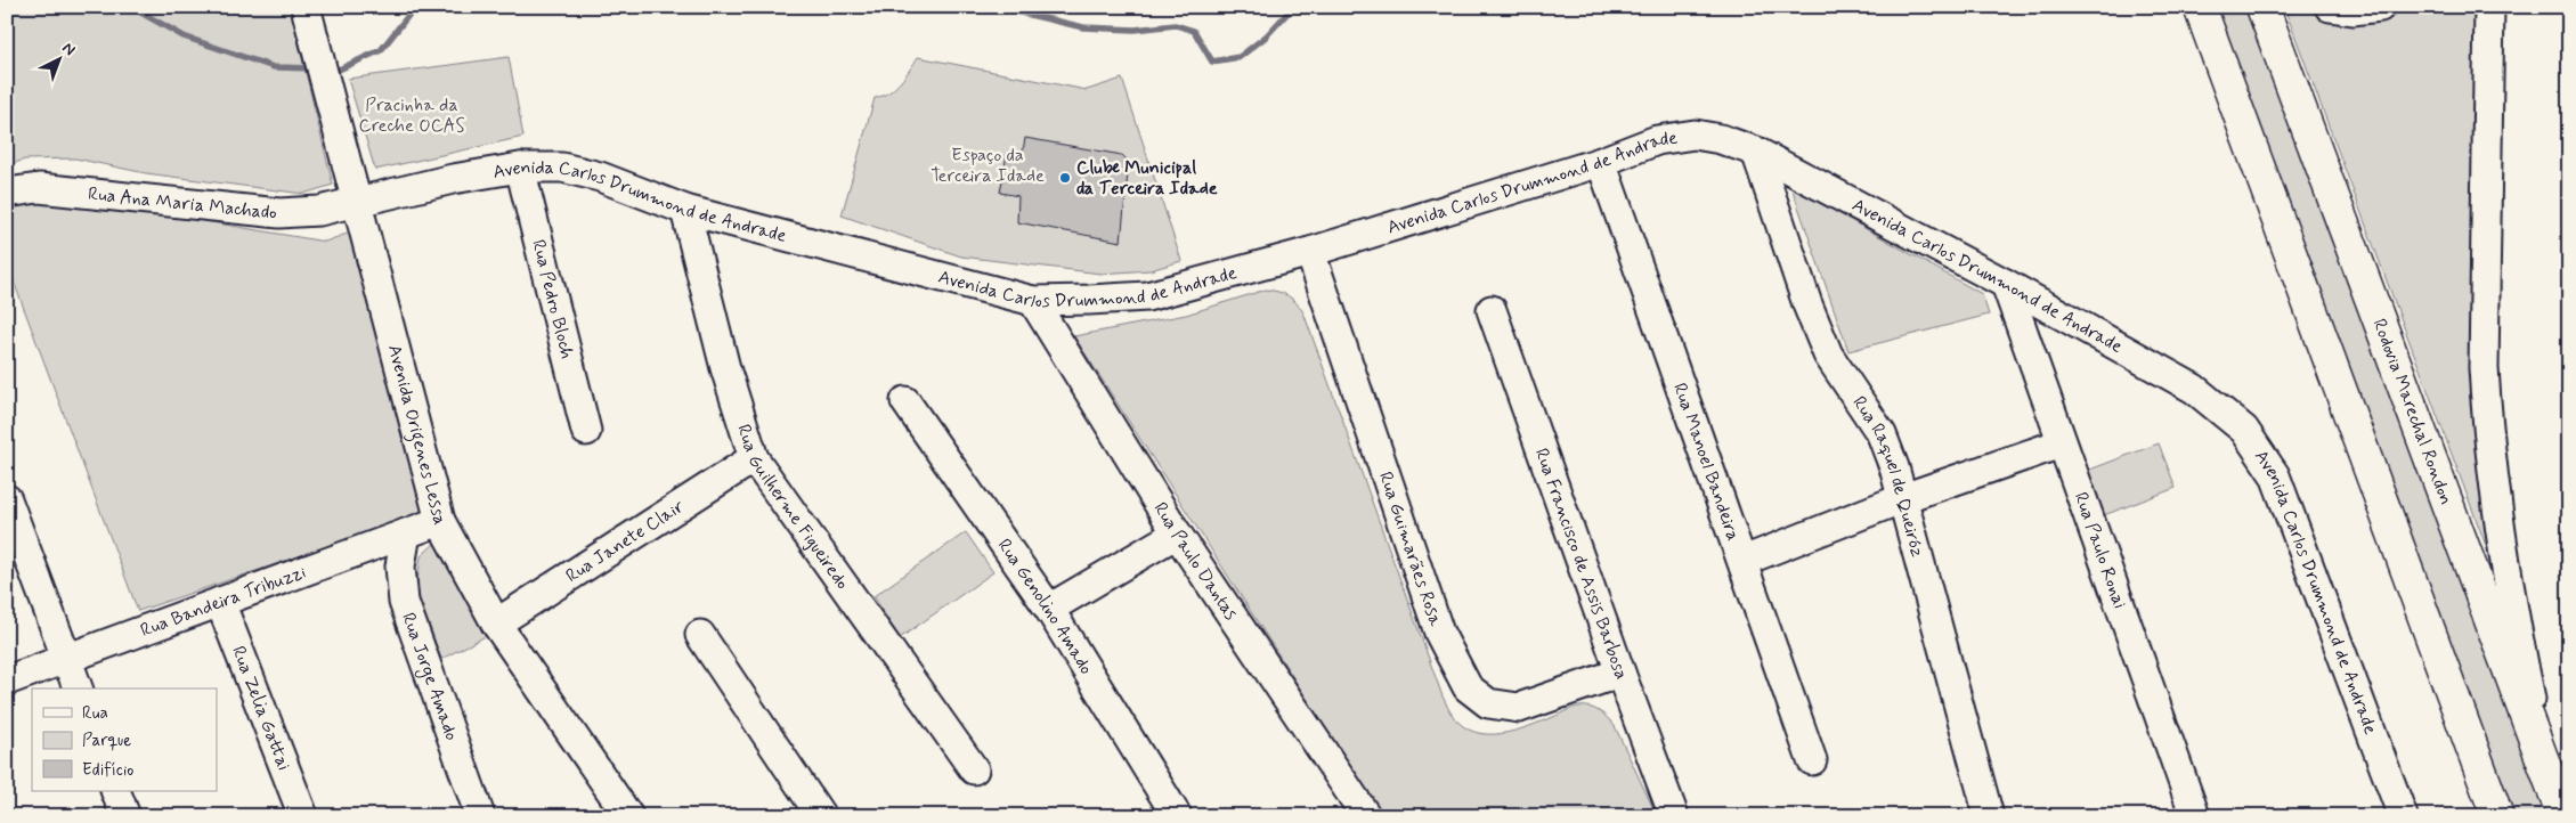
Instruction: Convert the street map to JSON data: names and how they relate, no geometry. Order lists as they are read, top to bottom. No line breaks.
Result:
{"streets":{"highway":["Rodovia Marechal Rondon"],"street":["Avenida Carlos Drummond de Andrade","Rua Ana Maria Machado","Rua Pedro Bloch","Avenida Origenes Lessa","Rua Manoel Bandeira","Rua Raquel de Queiróz","Rua Guilherme Figueiredo","Rua Janete Clair","Rua Guimarães Rosa","Rua Paulo Ronai","Rua Paulo Dantas","Rua Francisco de Assis Barbosa","Rua Bandeira Tribuzzi","Rua Genolino Amado","Rua Jorge Amado","Rua Zelia Gattai"]},"crossings":[["Avenida Carlos Drummond de Andrade","Rua Ana Maria Machado"],["Avenida Carlos Drummond de Andrade","Rua Pedro Bloch"],["Avenida Carlos Drummond de Andrade","Avenida Origenes Lessa"],["Avenida Carlos Drummond de Andrade","Rua Manoel Bandeira"],["Avenida Carlos Drummond de Andrade","Rua Raquel de Queiróz"],["Avenida Carlos Drummond de Andrade","Rua Guilherme Figueiredo"],["Avenida Carlos Drummond de Andrade","Rua Guimarães Rosa"],["Avenida Carlos Drummond de Andrade","Rua Paulo Ronai"],["Avenida Carlos Drummond de Andrade","Rua Paulo Dantas"],["Rua Ana Maria Machado","Avenida Origenes Lessa"],["Avenida Origenes Lessa","Rua Janete Clair"],["Avenida Origenes Lessa","Rua Bandeira Tribuzzi"],["Rua Guilherme Figueiredo","Rua Janete Clair"],["Rua Guimarães Rosa","Rua Francisco de Assis Barbosa"],["Rua Bandeira Tribuzzi","Rua Jorge Amado"],["Rua Bandeira Tribuzzi","Rua Zelia Gattai"]],"parks":["Pracinha da Creche OCAS","Espaço da Terceira Idade"],"places":["Clube Municipal da Terceira Idade"],"legend":["Rua","Parque","Edifício"],"north":"top right"}
